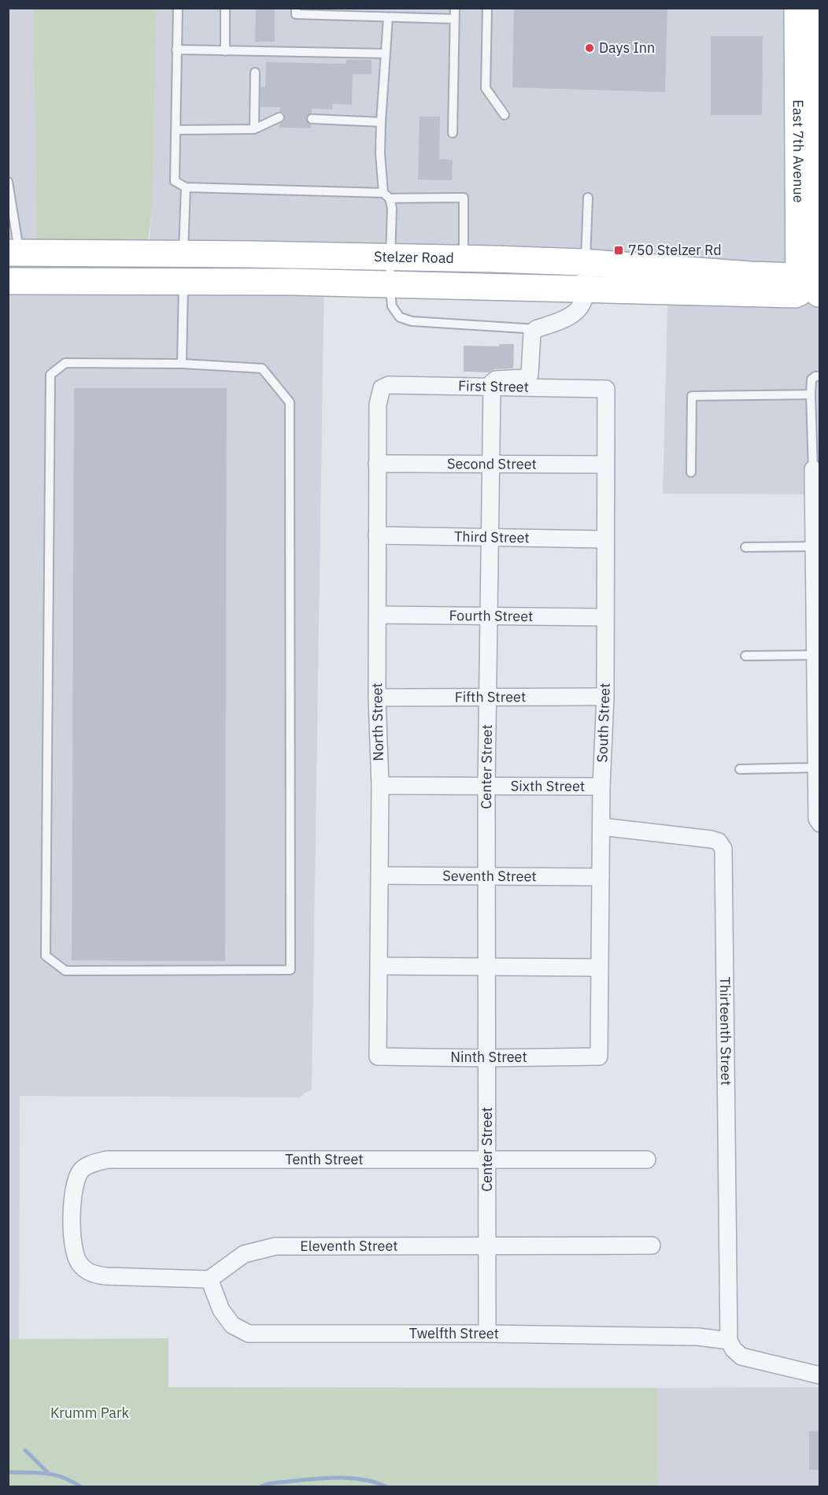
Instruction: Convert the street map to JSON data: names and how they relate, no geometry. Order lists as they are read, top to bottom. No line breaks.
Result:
{"streets":{"main road":["East 7th Avenue","Stelzer Road"],"street":["First Street","Second Street","Third Street","Fourth Street","Fifth Street","North Street","South Street","Center Street","Sixth Street","Seventh Street","Thirteenth Street","Ninth Street","Tenth Street","Eleventh Street","Twelfth Street"]},"crossings":[["East 7th Avenue","Stelzer Road"],["First Street","North Street"],["First Street","South Street"],["First Street","Center Street"],["Second Street","North Street"],["Second Street","South Street"],["Second Street","Center Street"],["Third Street","North Street"],["Third Street","South Street"],["Third Street","Center Street"],["Fourth Street","North Street"],["Fourth Street","South Street"],["Fourth Street","Center Street"],["Fifth Street","North Street"],["Fifth Street","South Street"],["Fifth Street","Center Street"],["North Street","Sixth Street"],["North Street","Seventh Street"],["North Street","Ninth Street"],["South Street","Sixth Street"],["South Street","Seventh Street"],["South Street","Thirteenth Street"],["South Street","Ninth Street"],["Center Street","Sixth Street"],["Center Street","Seventh Street"],["Center Street","Ninth Street"],["Center Street","Tenth Street"],["Center Street","Eleventh Street"],["Center Street","Twelfth Street"],["Thirteenth Street","Twelfth Street"],["Tenth Street","Eleventh Street"],["Tenth Street","Twelfth Street"],["Eleventh Street","Twelfth Street"]],"parks":["Krumm Park"],"places":{"other":["Days Inn"],"transit":["750 Stelzer Rd"]}}
